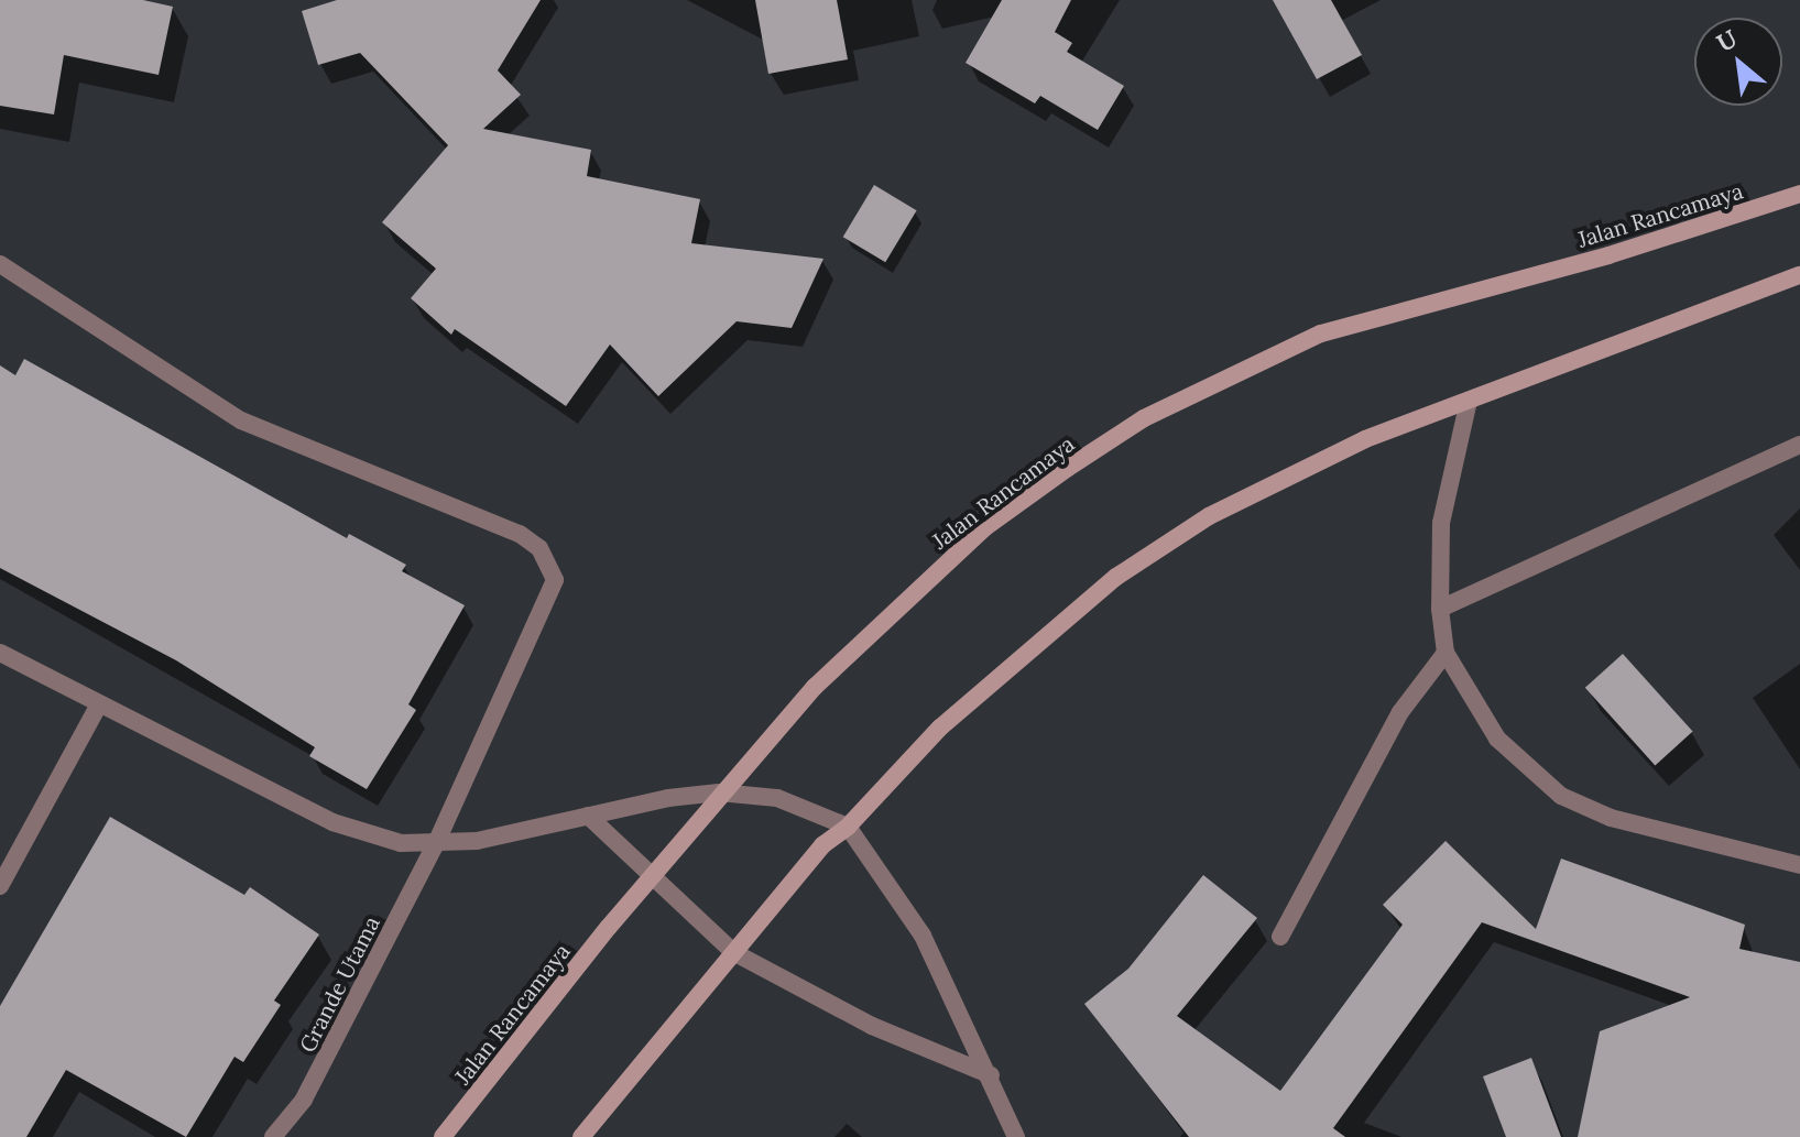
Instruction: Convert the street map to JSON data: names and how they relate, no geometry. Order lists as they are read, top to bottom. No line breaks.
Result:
{"streets":{"street":["Jalan Rancamaya","Grande Utama"]},"north":"top left"}
